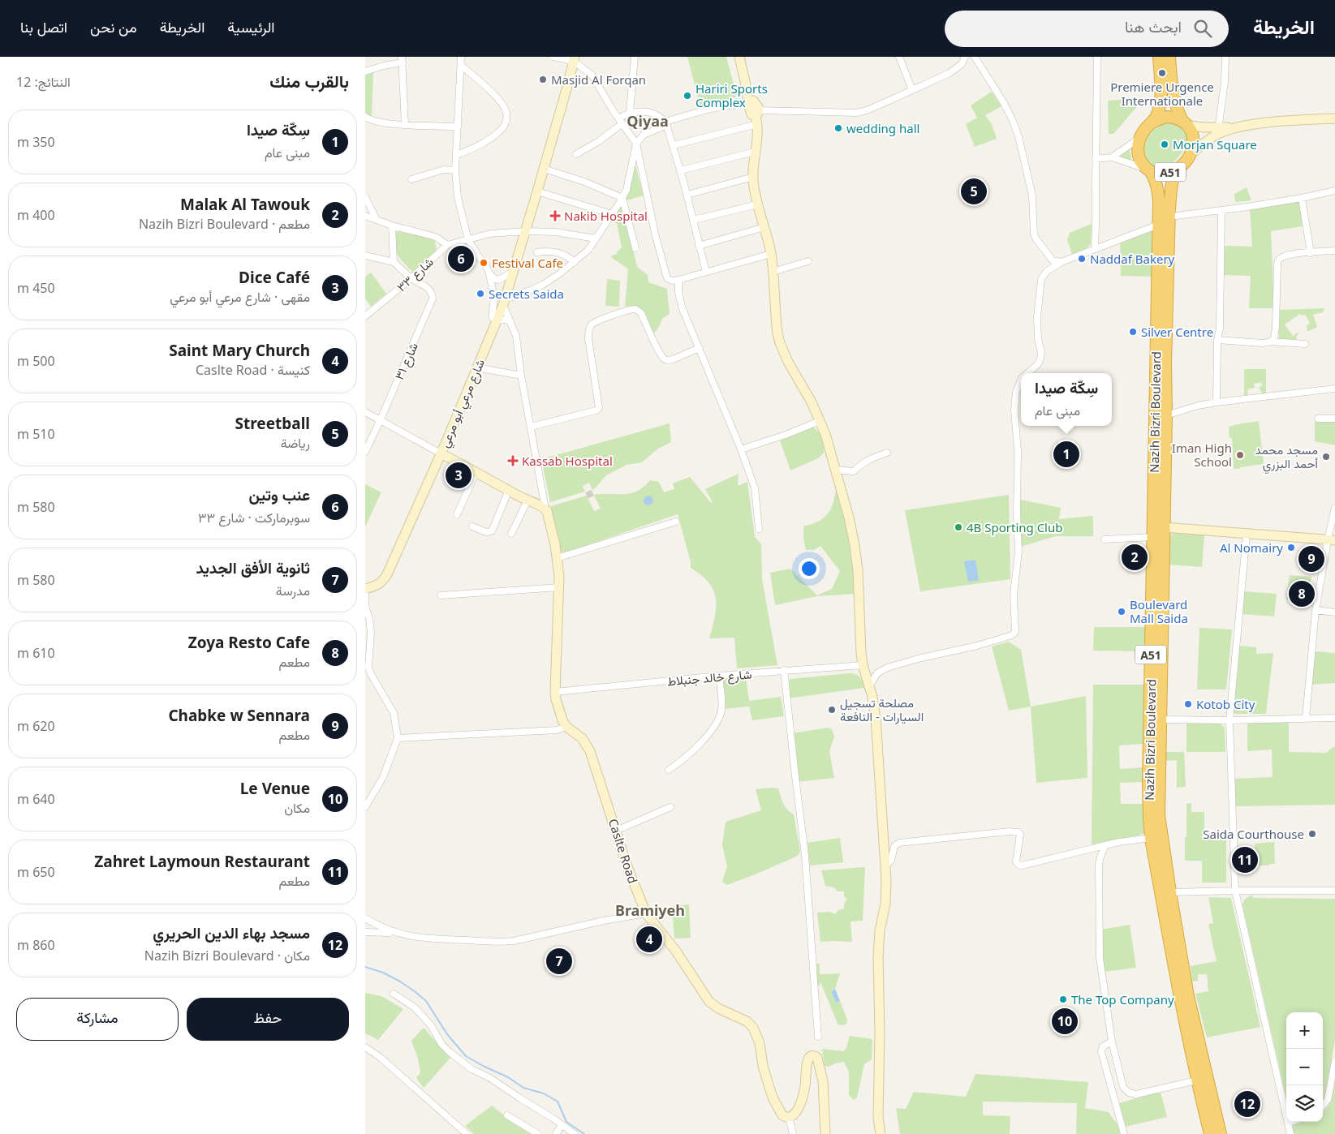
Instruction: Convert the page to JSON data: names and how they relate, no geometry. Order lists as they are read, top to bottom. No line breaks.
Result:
{"streets":{"highway":["A51","Nazih Bizri Boulevard"],"main road":["شارع مرعي أبو مرعي","Caslte Road"],"street":["شارع ٣٣","شارع ٣١","شارع خالد جنبلاط"]},"crossings":[["A51","Nazih Bizri Boulevard"],["شارع ٣٣","شارع ٣١"],["شارع ٣٣","شارع مرعي أبو مرعي"],["شارع خالد جنبلاط","Caslte Road"]],"districts":["Qiyaa","Bramiyeh"],"places":{"other":["Premiere Urgence Internationale","Masjid Al Forqan","Hariri Sports Complex","wedding hall","Morjan Square","Naddaf Bakery","Festival Cafe","Secrets Saida","Silver Centre","Iman High School","مسجد محمد أحمد البزري","4B Sporting Club","Al Nomairy","Boulevard Mall Saida","Kotob City","مصلحة تسجيل السيارات - النافعة","Saida Courthouse","The Top Company"],"health":["Nakib Hospital","Kassab Hospital"]},"page":{"header":"الخريطة","search":"ابحث هنا","nav":["الرئيسية","الخريطة","من نحن","اتصل بنا"],"heading":["بالقرب منك","النتائج: 12"],"list":[{"mark":"1","name":"سِكّة صيدا","note":"مبنى عام","value":"350 m"},{"mark":"2","name":"Malak Al Tawouk","note":"مطعم · Nazih Bizri Boulevard","value":"400 m"},{"mark":"3","name":"Dice Café","note":"مقهى · شارع مرعي أبو مرعي","value":"450 m"},{"mark":"4","name":"Saint Mary Church","note":"كنيسة · Caslte Road","value":"500 m"},{"mark":"5","name":"Streetball","note":"رياضة","value":"510 m"},{"mark":"6","name":"عنب وتين","note":"سوبرماركت · شارع ٣٣","value":"580 m"},{"mark":"7","name":"ثانوية الأفق الجديد","note":"مدرسة","value":"580 m"},{"mark":"8","name":"Zoya Resto Cafe","note":"مطعم","value":"610 m"},{"mark":"9","name":"Chabke w Sennara","note":"مطعم","value":"620 m"},{"mark":"10","name":"Le Venue","note":"مكان","value":"640 m"},{"mark":"11","name":"Zahret Laymoun Restaurant","note":"مطعم","value":"650 m"},{"mark":"12","name":"مسجد بهاء الدين الحريري","note":"مكان · Nazih Bizri Boulevard","value":"860 m"}],"pins":["5","6","1","3","2","9","8","11","4","7","10","12"],"popup":["سِكّة صيدا","مبنى عام"],"buttons":["حفظ","مشاركة"],"map_buttons":["+","−"]}}
